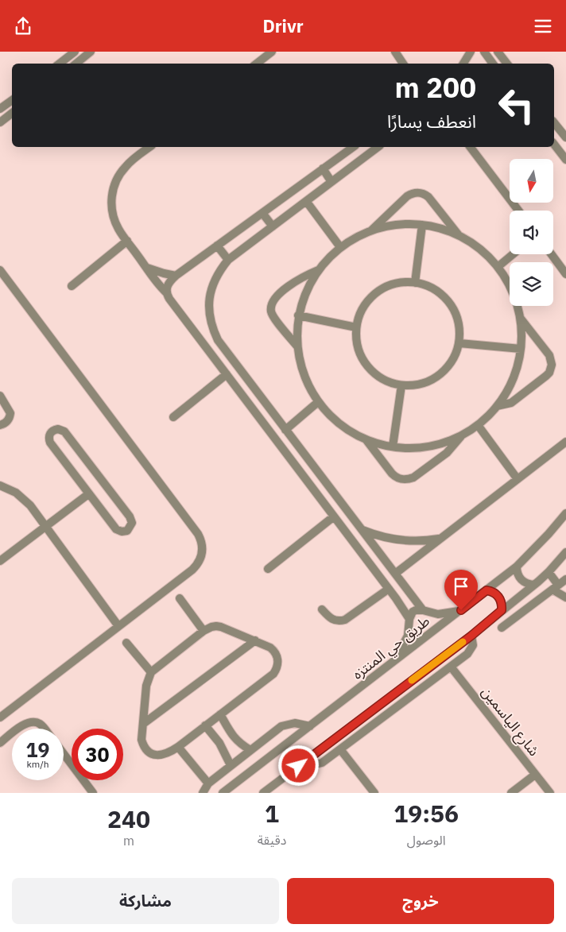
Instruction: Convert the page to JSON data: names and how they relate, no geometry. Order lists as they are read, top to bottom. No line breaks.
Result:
{"streets":{"street":["طريق حي المنتزه","شارع الياسمين"]},"north":"bottom","page":{"header":"Drivr","turn":["200 m","انعطف يسارًا"],"speed":"19 km/h","limit":"30","eta":["19:56","الوصول","1","دقيقة","240","m"],"buttons":["خروج","مشاركة"]}}
